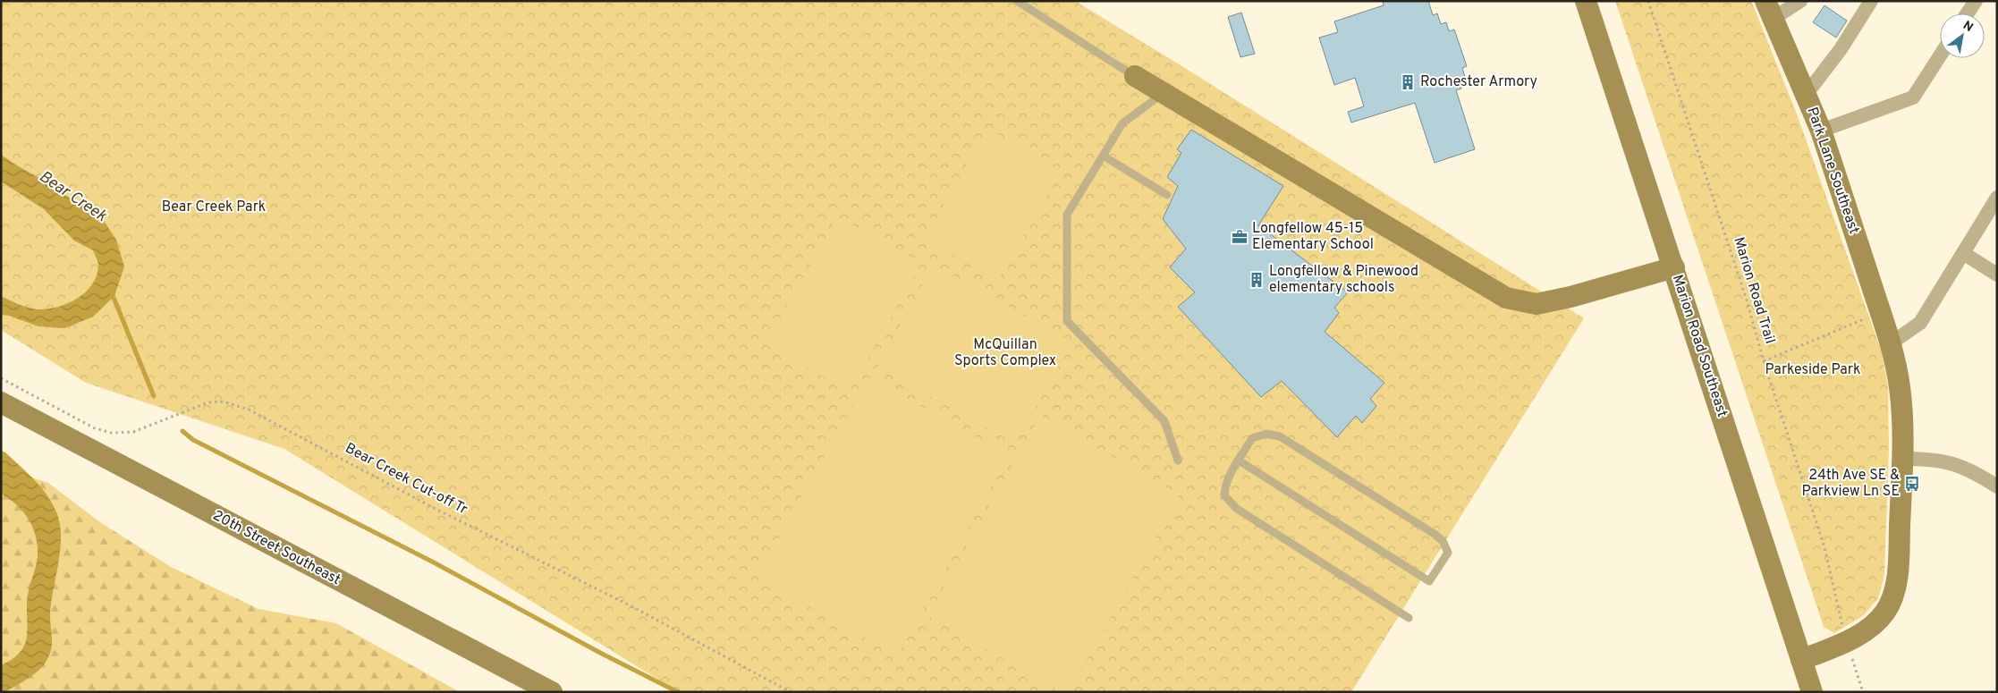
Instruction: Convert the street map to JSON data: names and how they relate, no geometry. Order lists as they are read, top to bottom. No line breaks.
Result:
{"streets":{"street":["Park Lane Southeast","Marion Road Southeast","20th Street Southeast"],"path":["Marion Road Trail","Bear Creek Cut-off Tr"]},"crossings":[["Park Lane Southeast","Marion Road Trail"],["Park Lane Southeast","Marion Road Southeast"]],"water":["Bear Creek"],"parks":["Bear Creek Park","McQuillan Sports Complex","Parkeside Park"],"places":{"building":["Rochester Armory","Longfellow & Pinewood elementary schools"],"office":["Longfellow 45-15 Elementary School"],"bus stop":["24th Ave SE & Parkview Ln SE"]},"north":"top right"}
